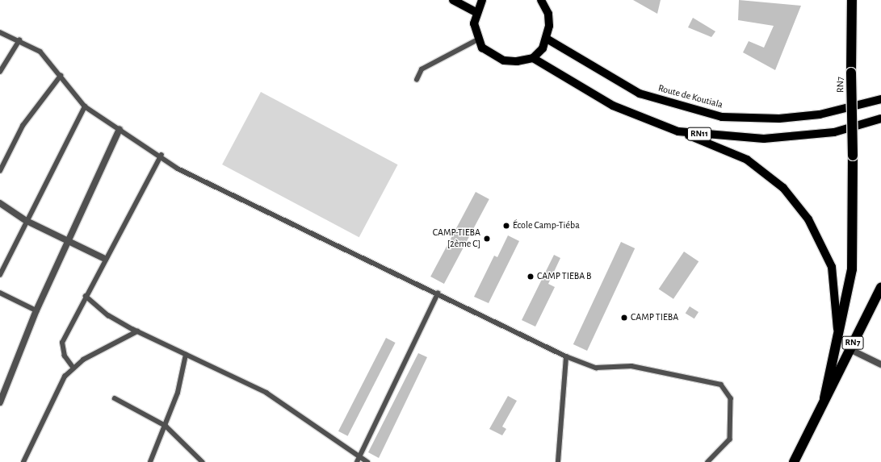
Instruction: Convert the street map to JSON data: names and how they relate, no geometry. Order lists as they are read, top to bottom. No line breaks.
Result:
{"streets":{"highway":["RN7"],"main road":["Route de Koutiala","RN11"]},"crossings":[["RN7","RN11"]],"places":["École Camp-Tiéba","CAMP-TIEBA [2ème C]","CAMP TIEBA B","CAMP TIEBA"]}
